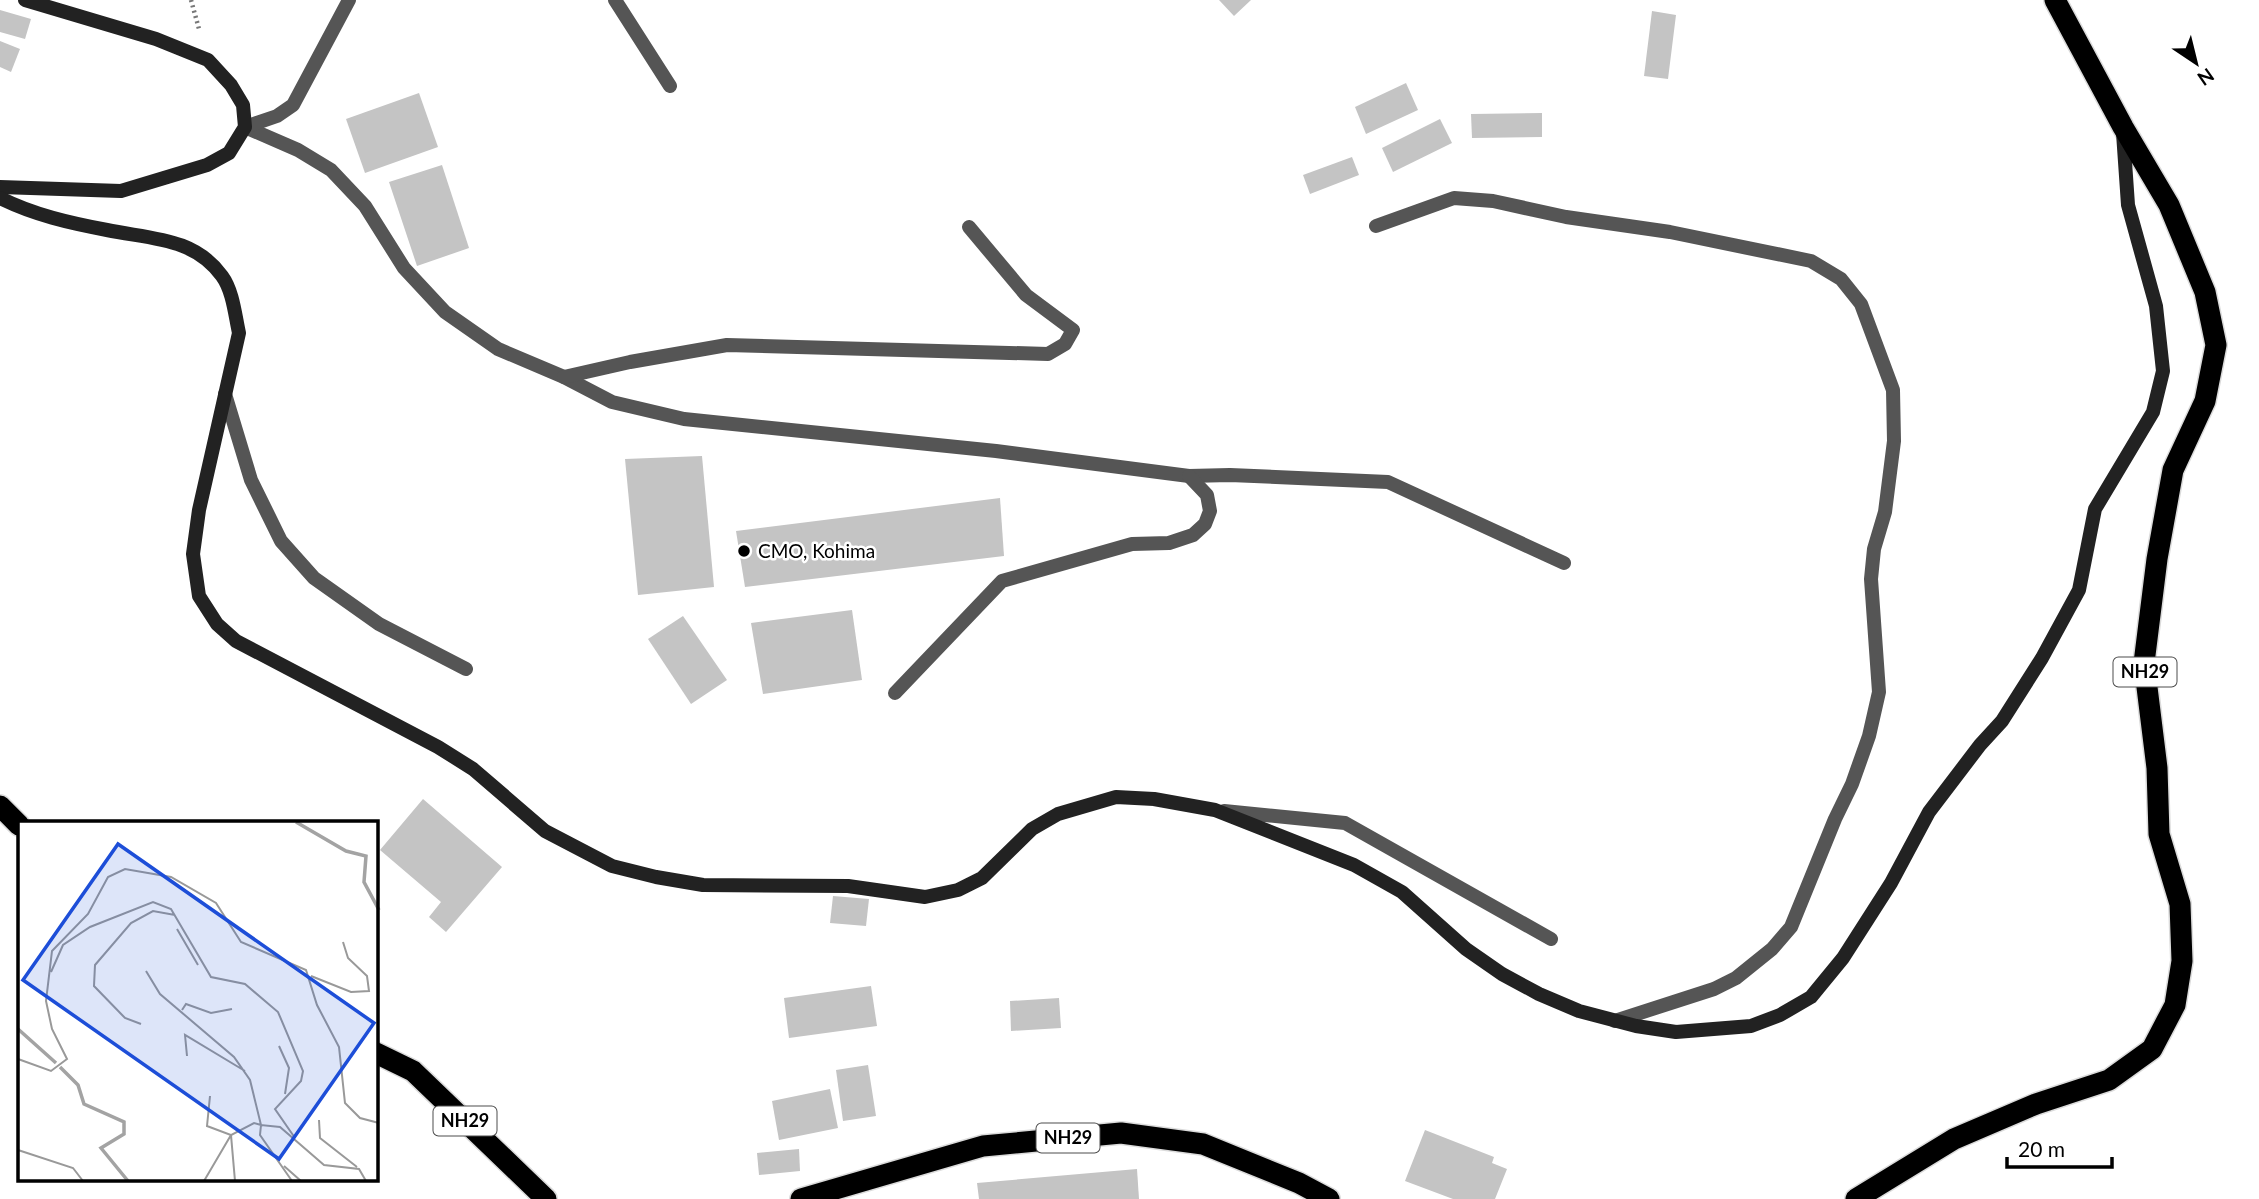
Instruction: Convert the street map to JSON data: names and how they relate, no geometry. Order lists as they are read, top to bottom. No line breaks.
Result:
{"streets":{"highway":["NH29"]},"places":["CMO, Kohima"],"scale_bar":"20 m","north":"bottom right"}
